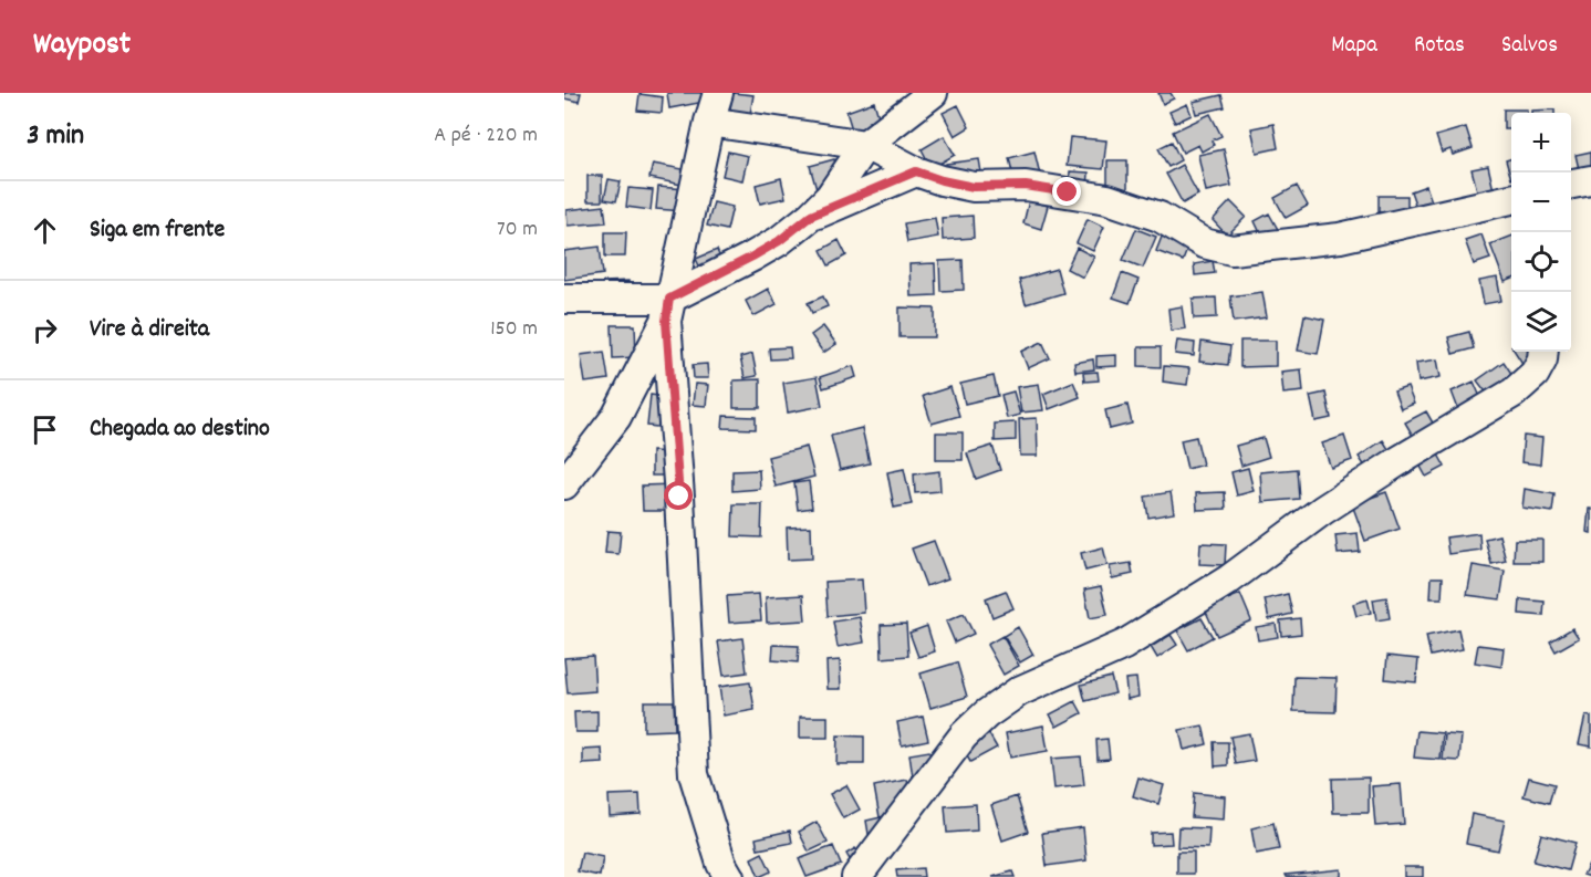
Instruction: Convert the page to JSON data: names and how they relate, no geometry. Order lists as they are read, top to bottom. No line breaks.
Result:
{"page":{"header":"Waypost","nav":["Mapa","Rotas","Salvos"],"heading":["3 min","A pé · 220 m"],"map_buttons":["+","−"],"list":[["Siga em frente","70 m"],["Vire à direita","150 m"],"Chegada ao destino"]}}
